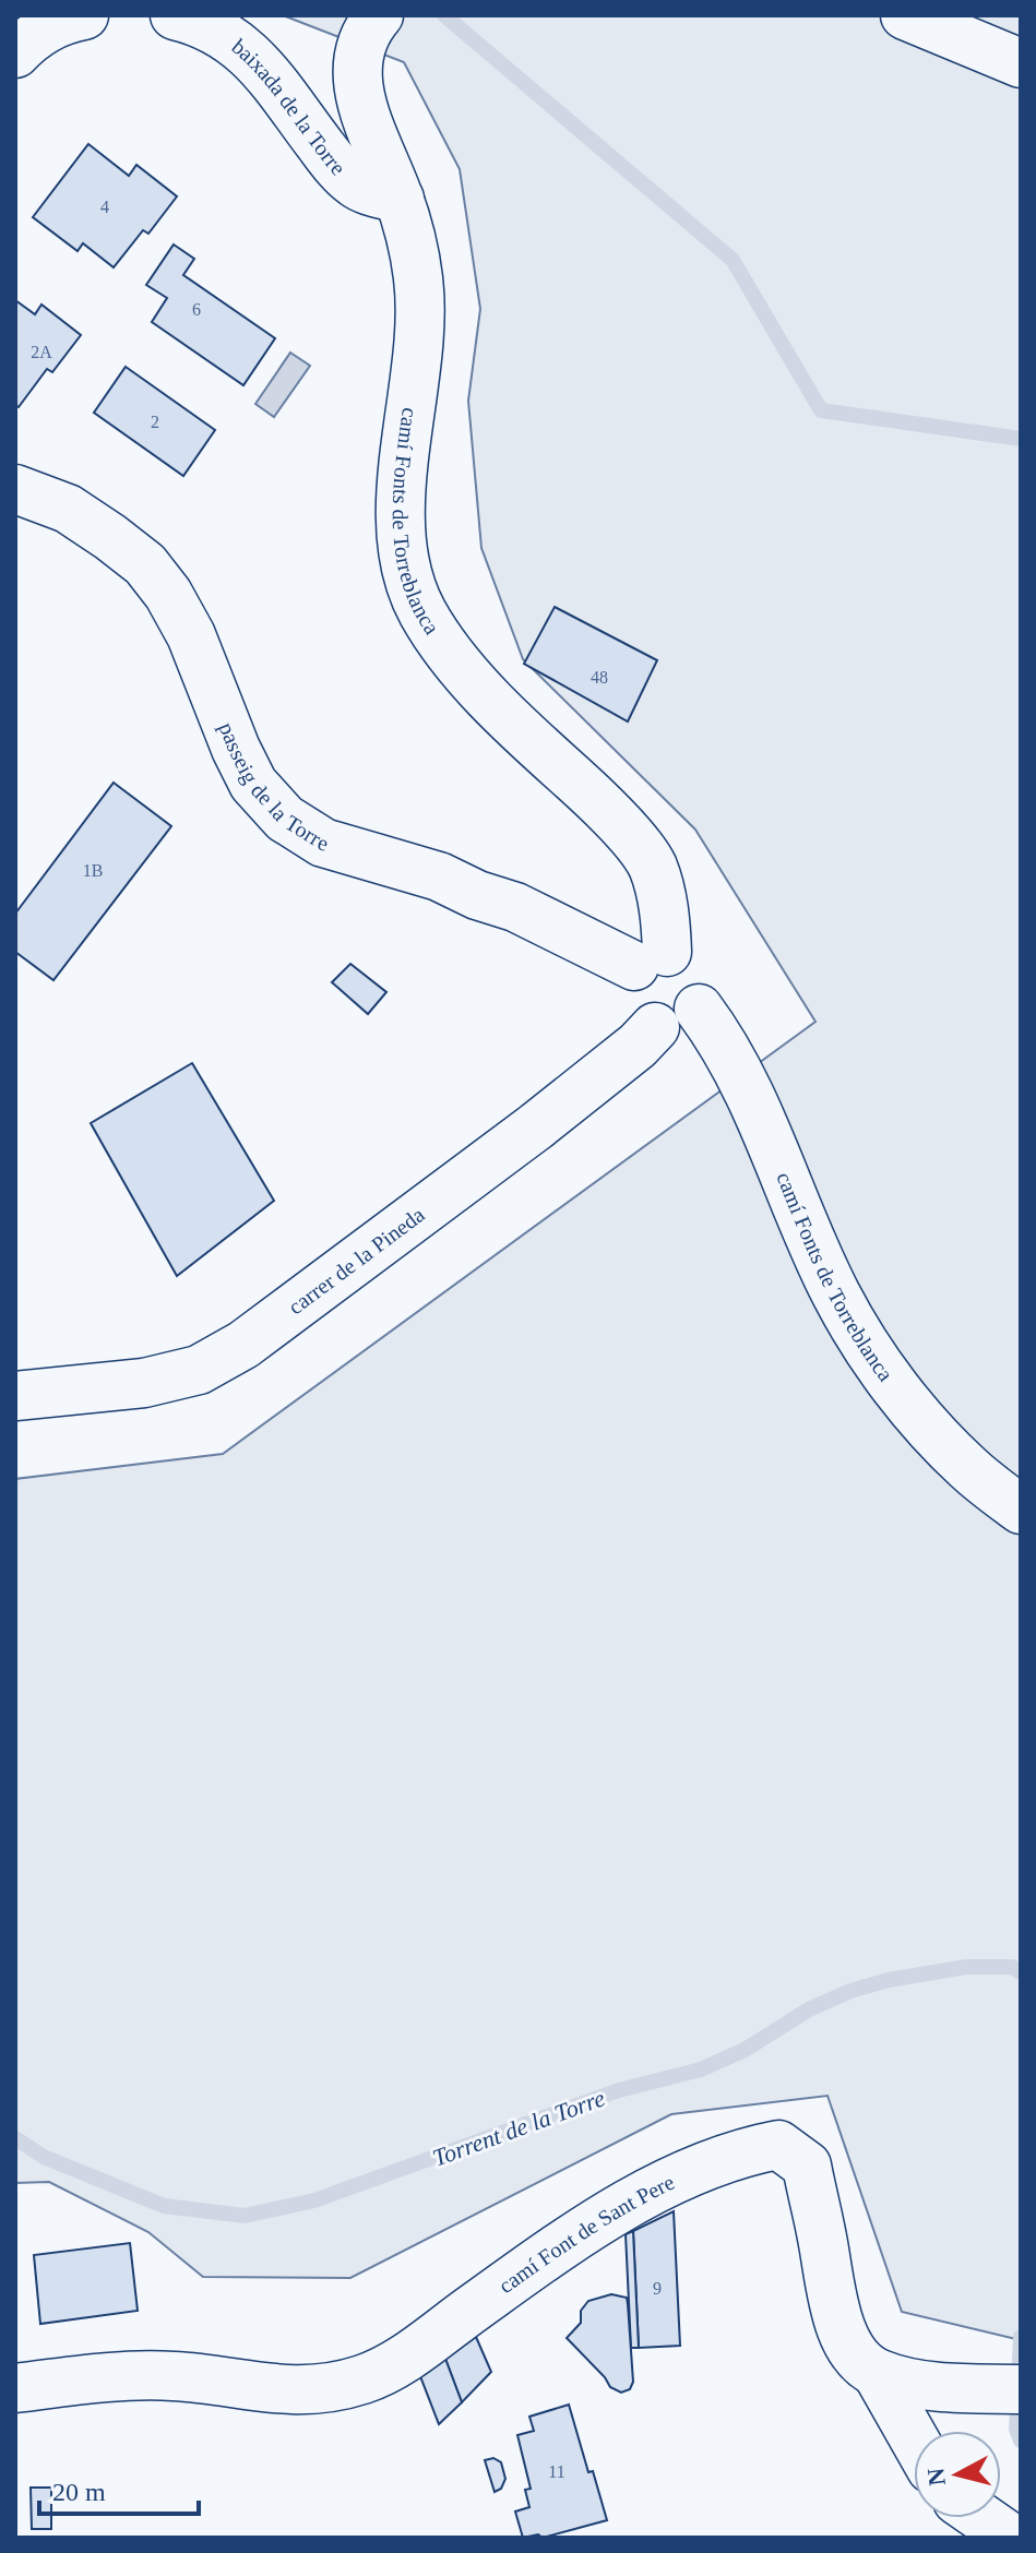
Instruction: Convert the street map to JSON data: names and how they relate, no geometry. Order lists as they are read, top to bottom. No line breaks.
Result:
{"streets":{"street":["baixada de la Torre","camí Fonts de Torreblanca","passeig de la Torre","carrer de la Pineda","camí Font de Sant Pere"]},"crossings":[["baixada de la Torre","camí Fonts de Torreblanca"],["camí Fonts de Torreblanca","passeig de la Torre"],["camí Fonts de Torreblanca","carrer de la Pineda"],["passeig de la Torre","carrer de la Pineda"]],"water":["Torrent de la Torre"],"house_numbers":["4","6","2A","2","48","1B","9","11"],"scale_bar":"20 m","north":"left"}
